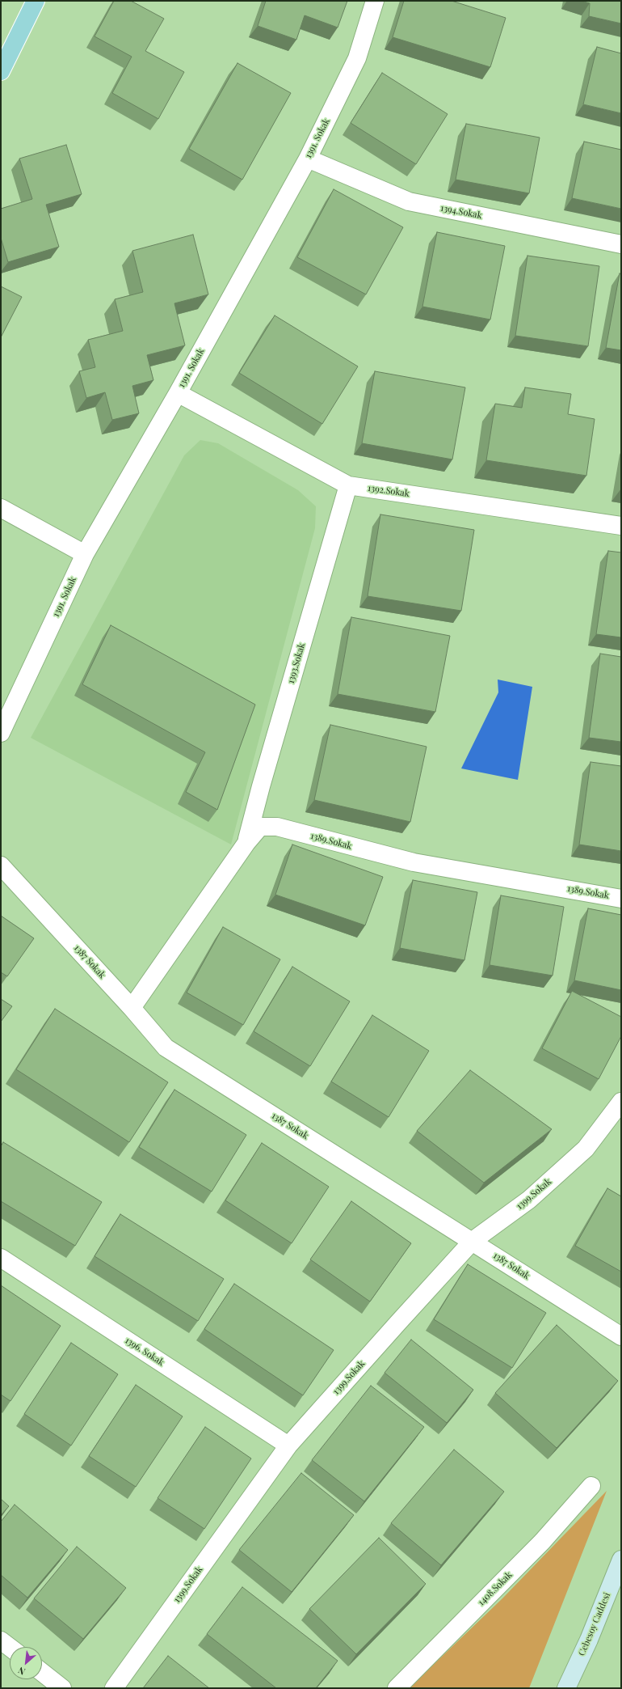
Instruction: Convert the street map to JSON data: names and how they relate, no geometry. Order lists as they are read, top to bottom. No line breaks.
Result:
{"streets":{"main road":["Cebesoy Caddesi"],"street":["1391. Sokak","1394.Sokak","1392.Sokak","1393.Sokak","1389.Sokak","1387 Sokak","1399.Sokak","1396. Sokak","1408.Sokak"]},"crossings":[["1391. Sokak","1394.Sokak"],["1391. Sokak","1392.Sokak"],["1392.Sokak","1393.Sokak"],["1393.Sokak","1389.Sokak"],["1389.Sokak","1387 Sokak"],["1387 Sokak","1399.Sokak"],["1399.Sokak","1396. Sokak"]],"north":"bottom left"}
